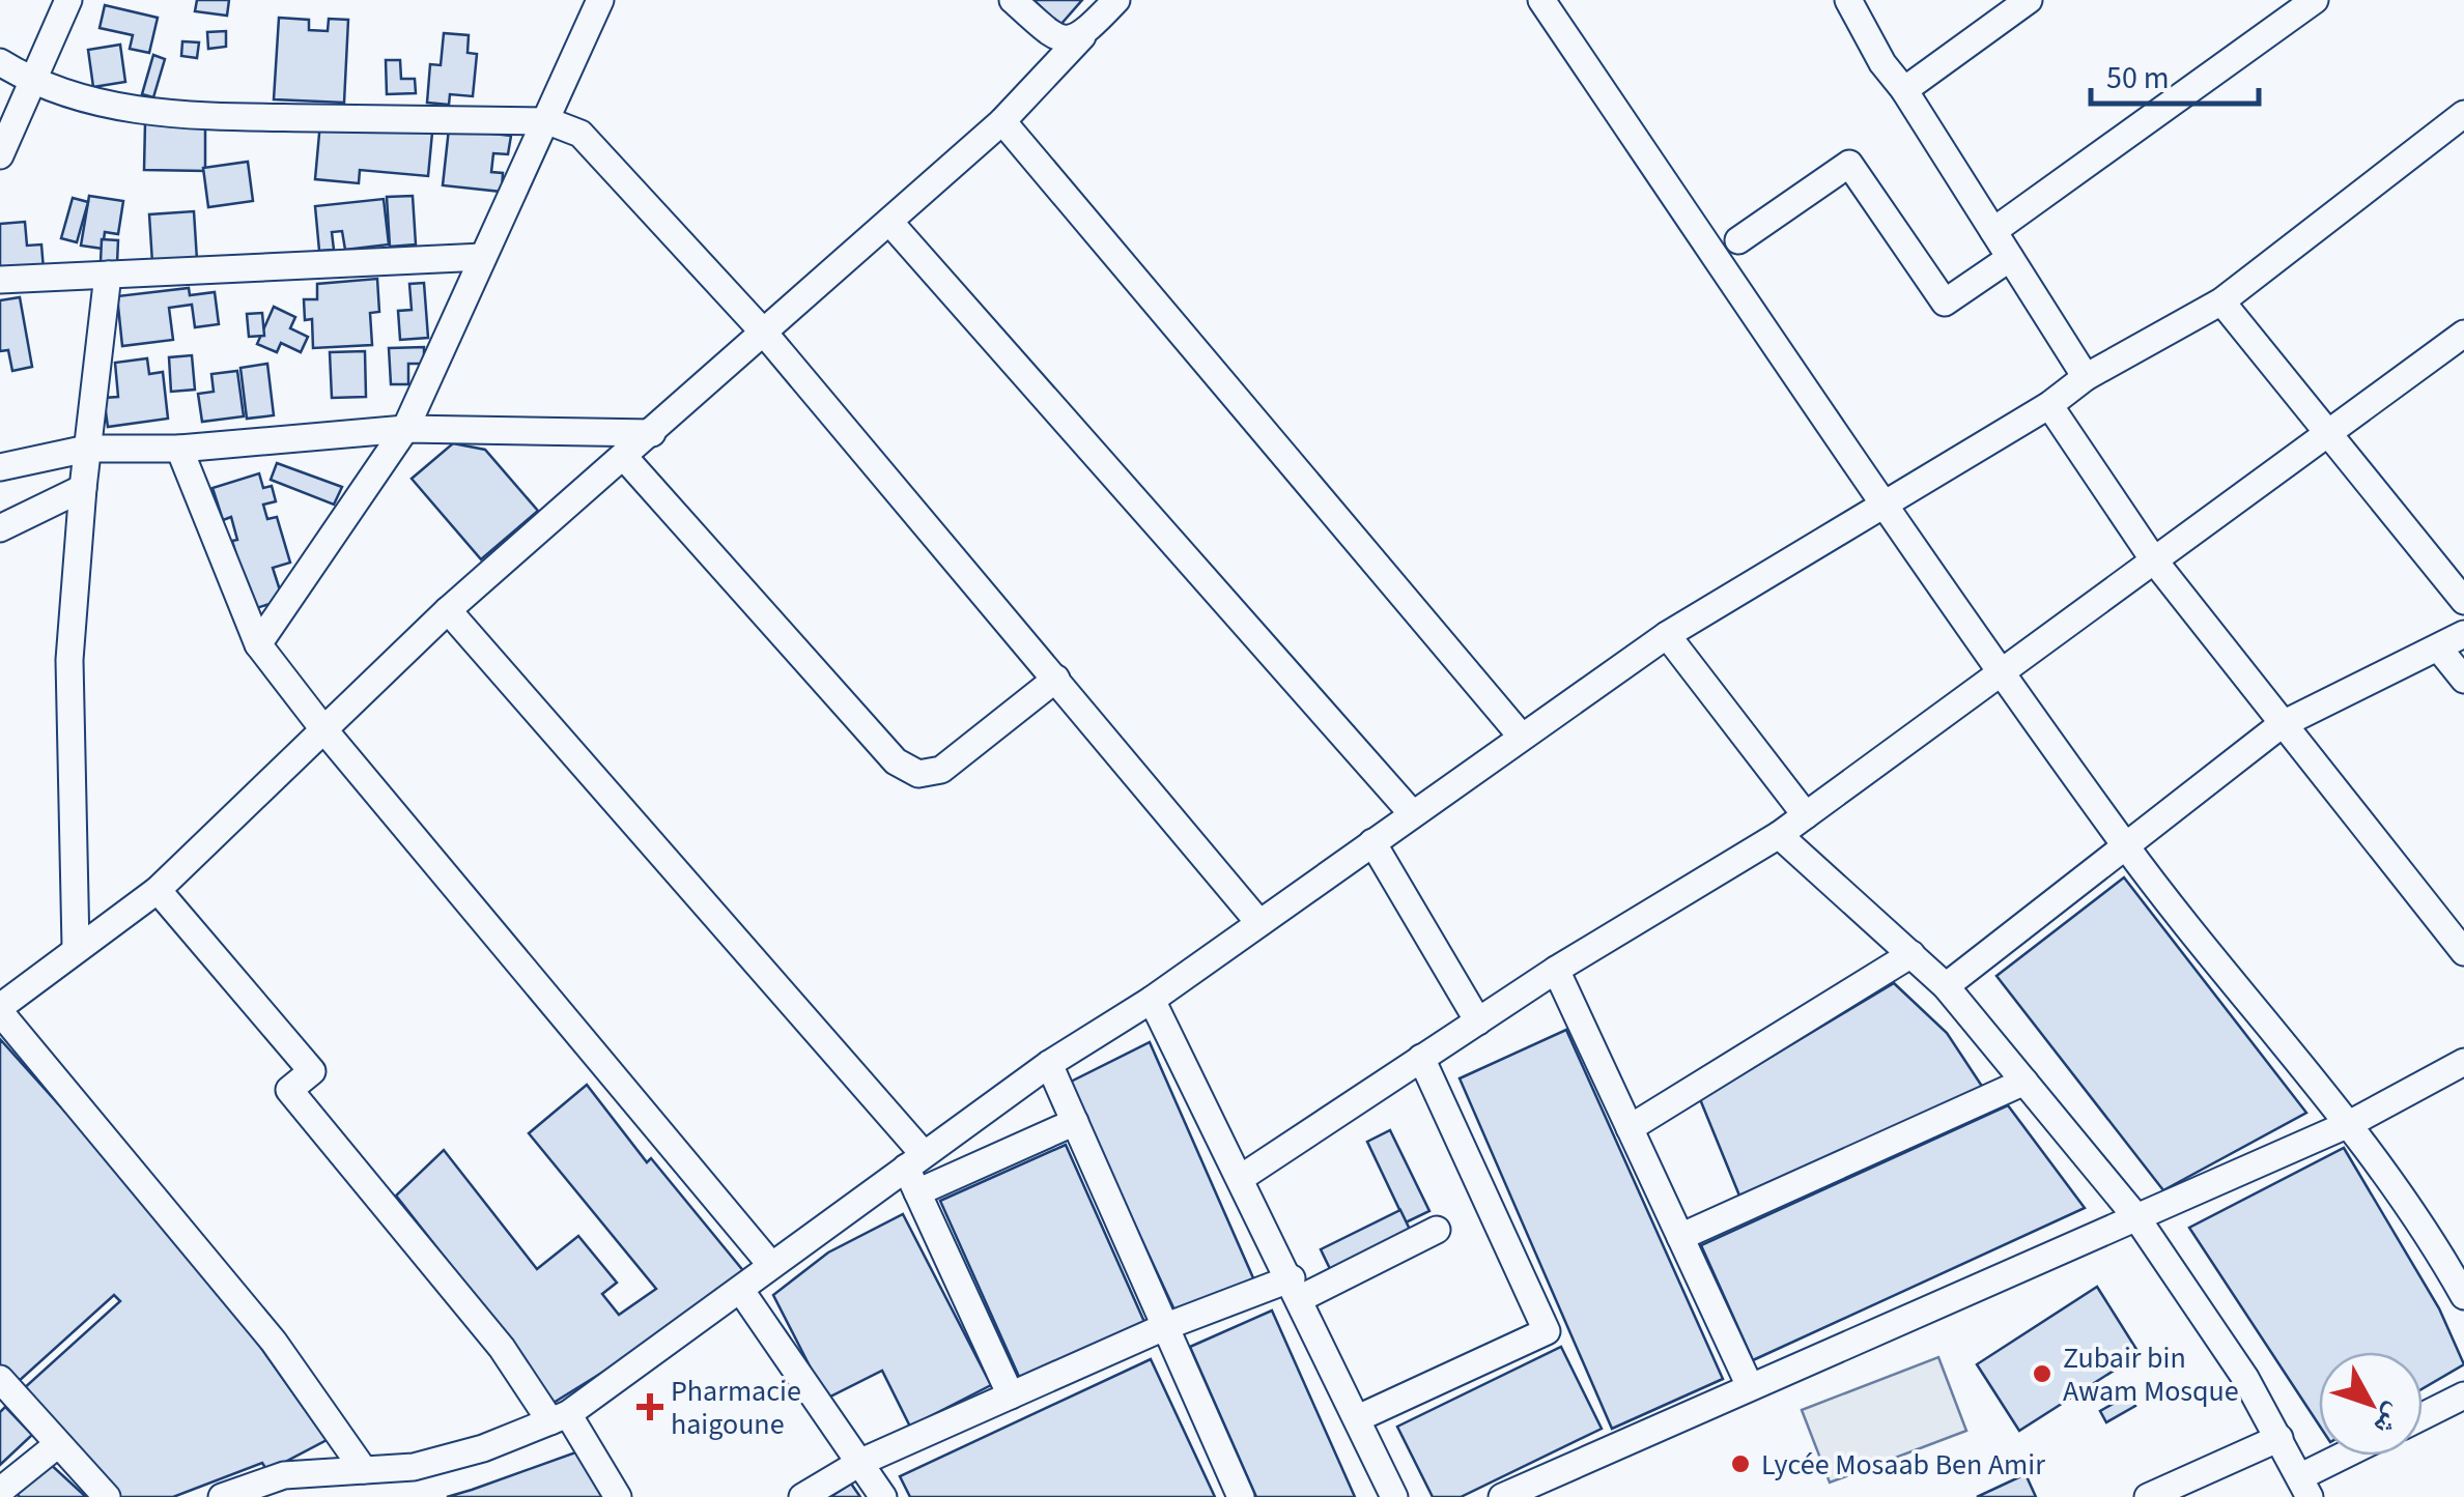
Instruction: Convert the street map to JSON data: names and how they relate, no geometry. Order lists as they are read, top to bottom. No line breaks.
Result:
{"places":{"other":["Zubair bin Awam Mosque","Lycée Mosaab Ben Amir"],"health":["Pharmacie haigoune"]},"scale_bar":"50 m","north":"bottom right"}
